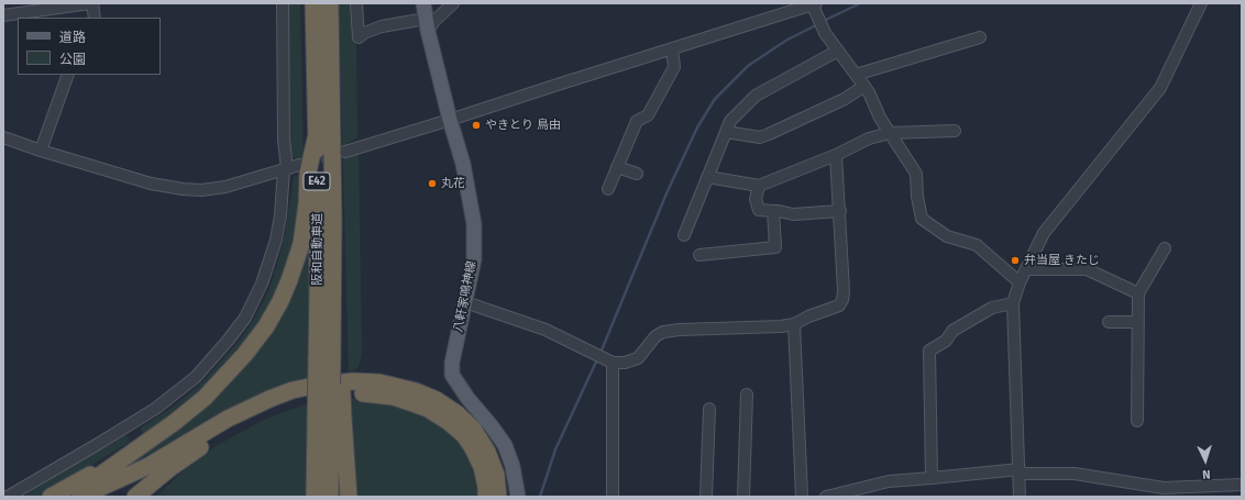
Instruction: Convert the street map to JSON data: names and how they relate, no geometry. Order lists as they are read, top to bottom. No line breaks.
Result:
{"streets":{"highway":["E42","阪和自動車道"],"main road":["八軒家鳴神線"]},"places":["やきとり 鳥由","丸花","弁当屋 きたじ"],"legend":["道路","公園"],"north":"bottom"}
